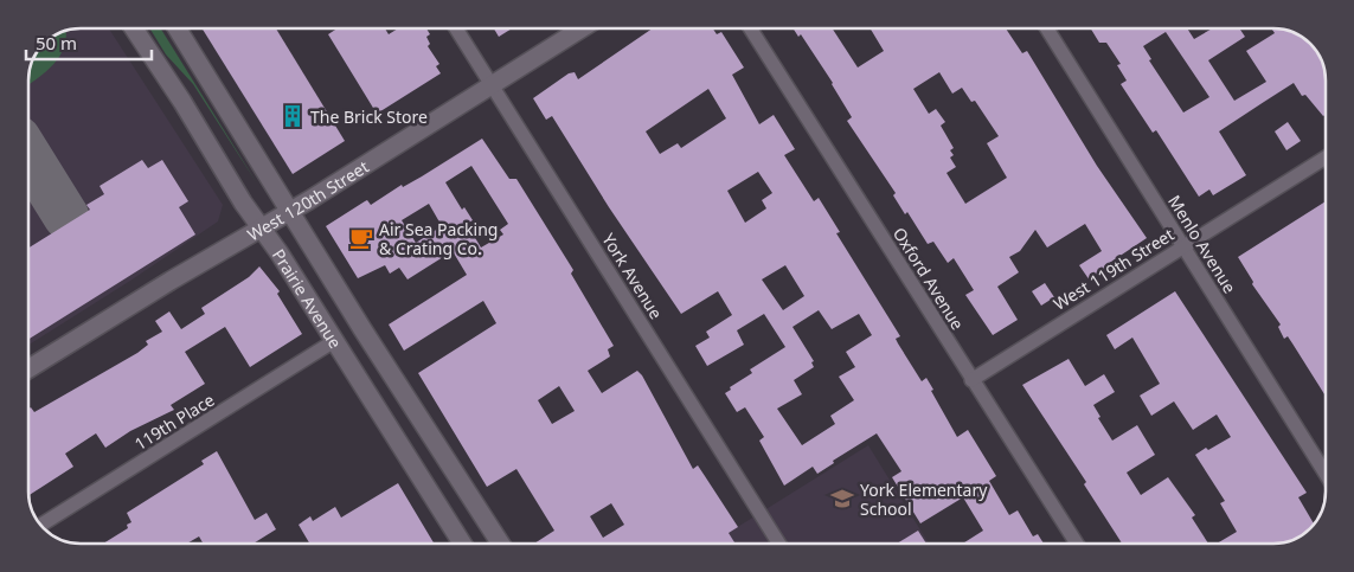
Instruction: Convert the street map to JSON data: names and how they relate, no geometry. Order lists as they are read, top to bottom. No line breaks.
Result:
{"streets":{"main road":["West 120th Street","Prairie Avenue"],"street":["Menlo Avenue","West 119th Street","York Avenue","Oxford Avenue","119th Place"]},"crossings":[["West 120th Street","York Avenue"],["West 120th Street","Prairie Avenue"],["Menlo Avenue","West 119th Street"],["West 119th Street","Oxford Avenue"],["Prairie Avenue","119th Place"]],"places":{"building":["The Brick Store"],"cafe":["Air Sea Packing & Crating Co."],"school or university":["York Elementary School"]},"scale_bar":"50 m"}
